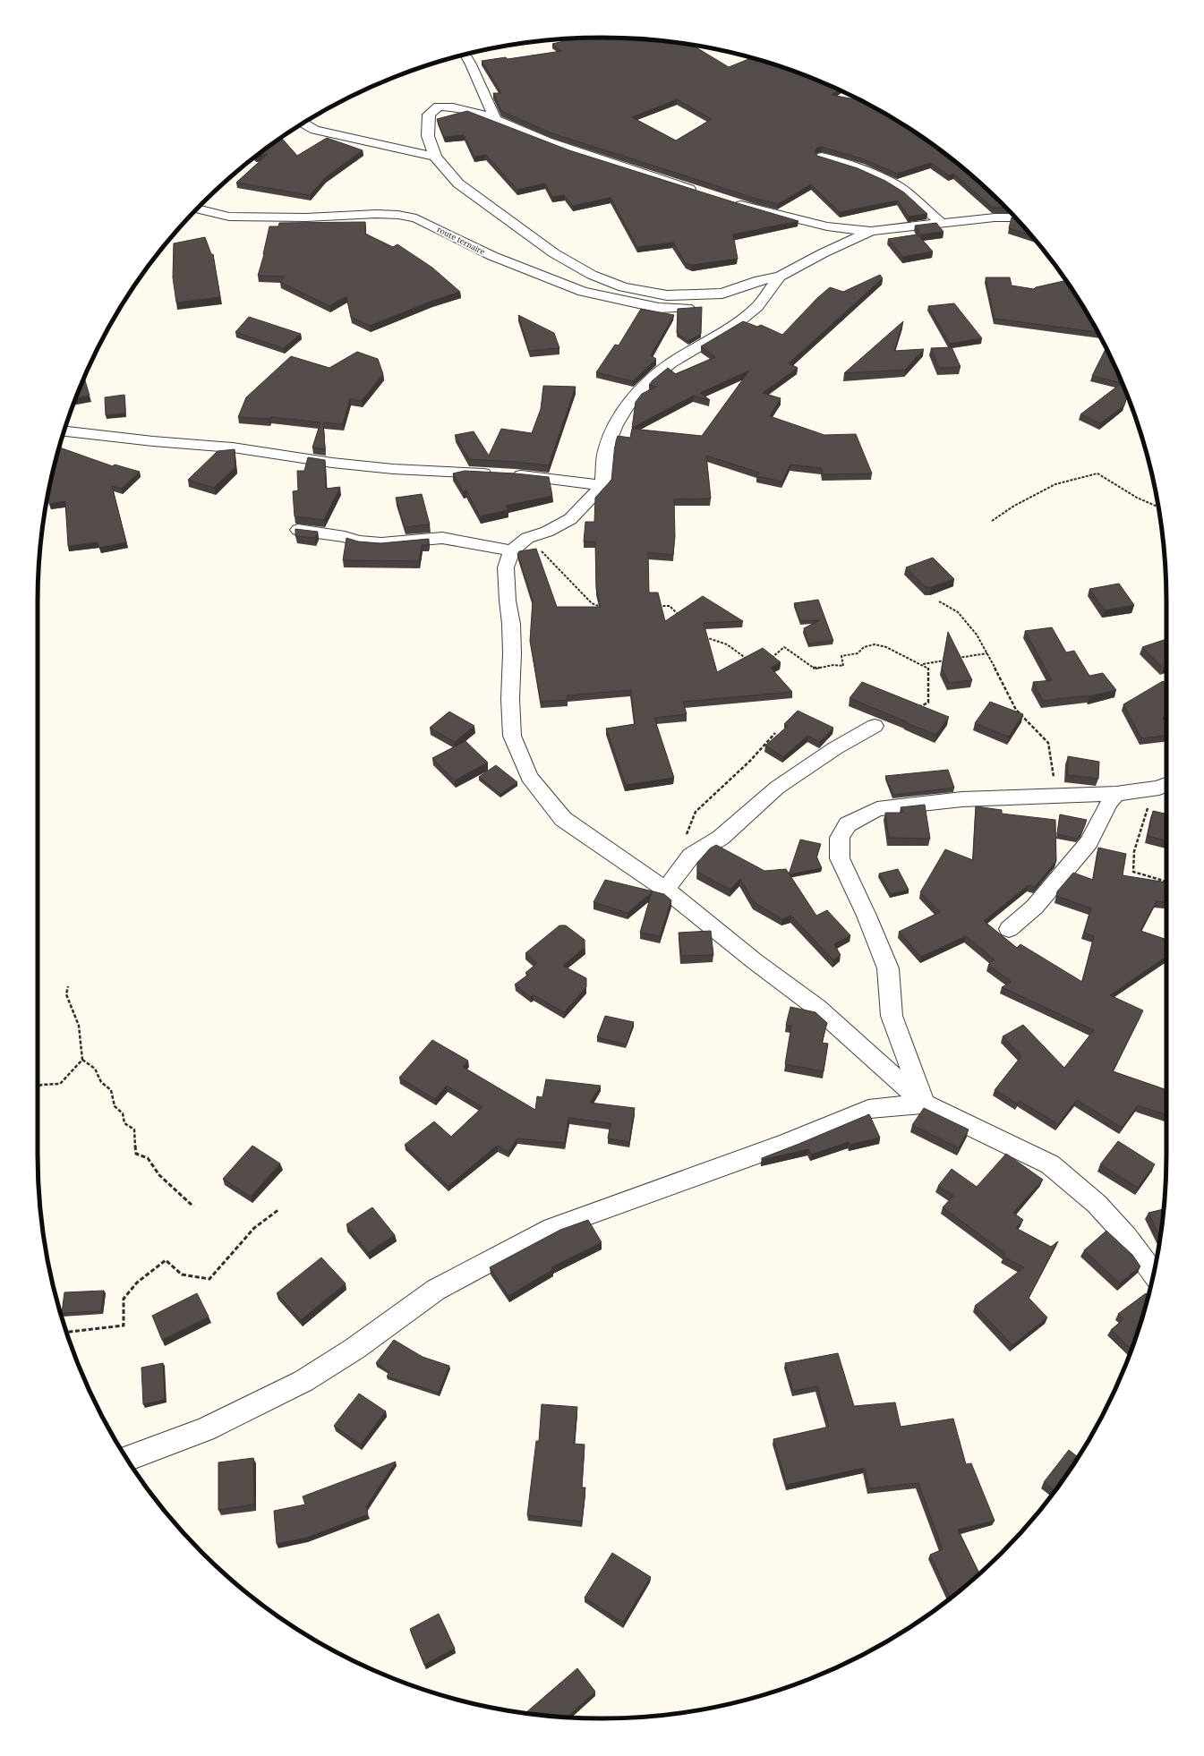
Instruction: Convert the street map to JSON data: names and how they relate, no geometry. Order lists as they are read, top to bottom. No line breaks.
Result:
{"streets":{"street":["route ternaire"]}}
